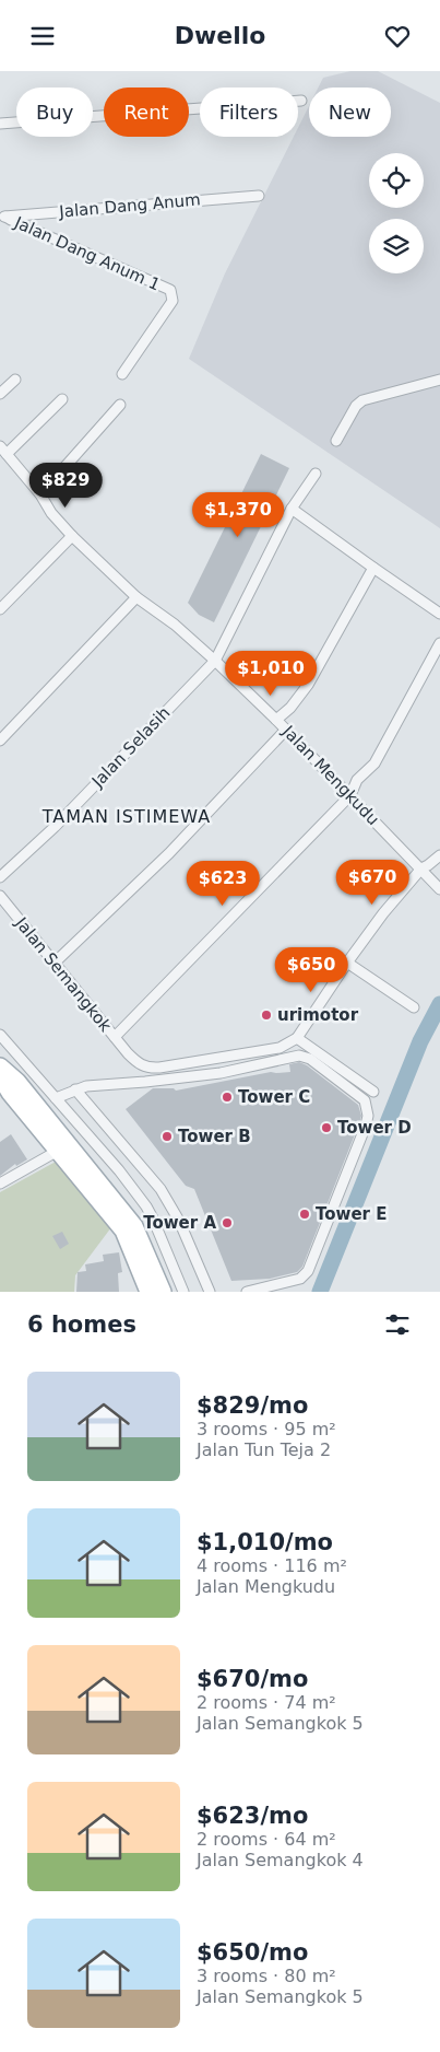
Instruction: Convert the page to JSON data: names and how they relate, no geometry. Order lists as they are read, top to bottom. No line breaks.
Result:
{"streets":{"street":["Jalan Dang Anum","Jalan Dang Anum 1","Jalan Selasih","Jalan Mengkudu","Jalan Semangkok"]},"crossings":[["Jalan Dang Anum","Jalan Dang Anum 1"],["Jalan Selasih","Jalan Mengkudu"]],"districts":["TAMAN ISTIMEWA"],"places":["urimotor","Tower C","Tower D","Tower B","Tower E","Tower A"],"page":{"header":"Dwello","chip":["Buy","Rent","Filters","New"],"price":["$829","$1,370","$1,010","$670","$623","$650"],"heading":"6 homes","list":[{"name":"$829/mo","note":"3 rooms · 95 m² · Jalan Tun Teja 2"},{"name":"$1,010/mo","note":"4 rooms · 116 m² · Jalan Mengkudu"},{"name":"$670/mo","note":"2 rooms · 74 m² · Jalan Semangkok 5"},{"name":"$623/mo","note":"2 rooms · 64 m² · Jalan Semangkok 4"},{"name":"$650/mo","note":"3 rooms · 80 m² · Jalan Semangkok 5"}]}}
